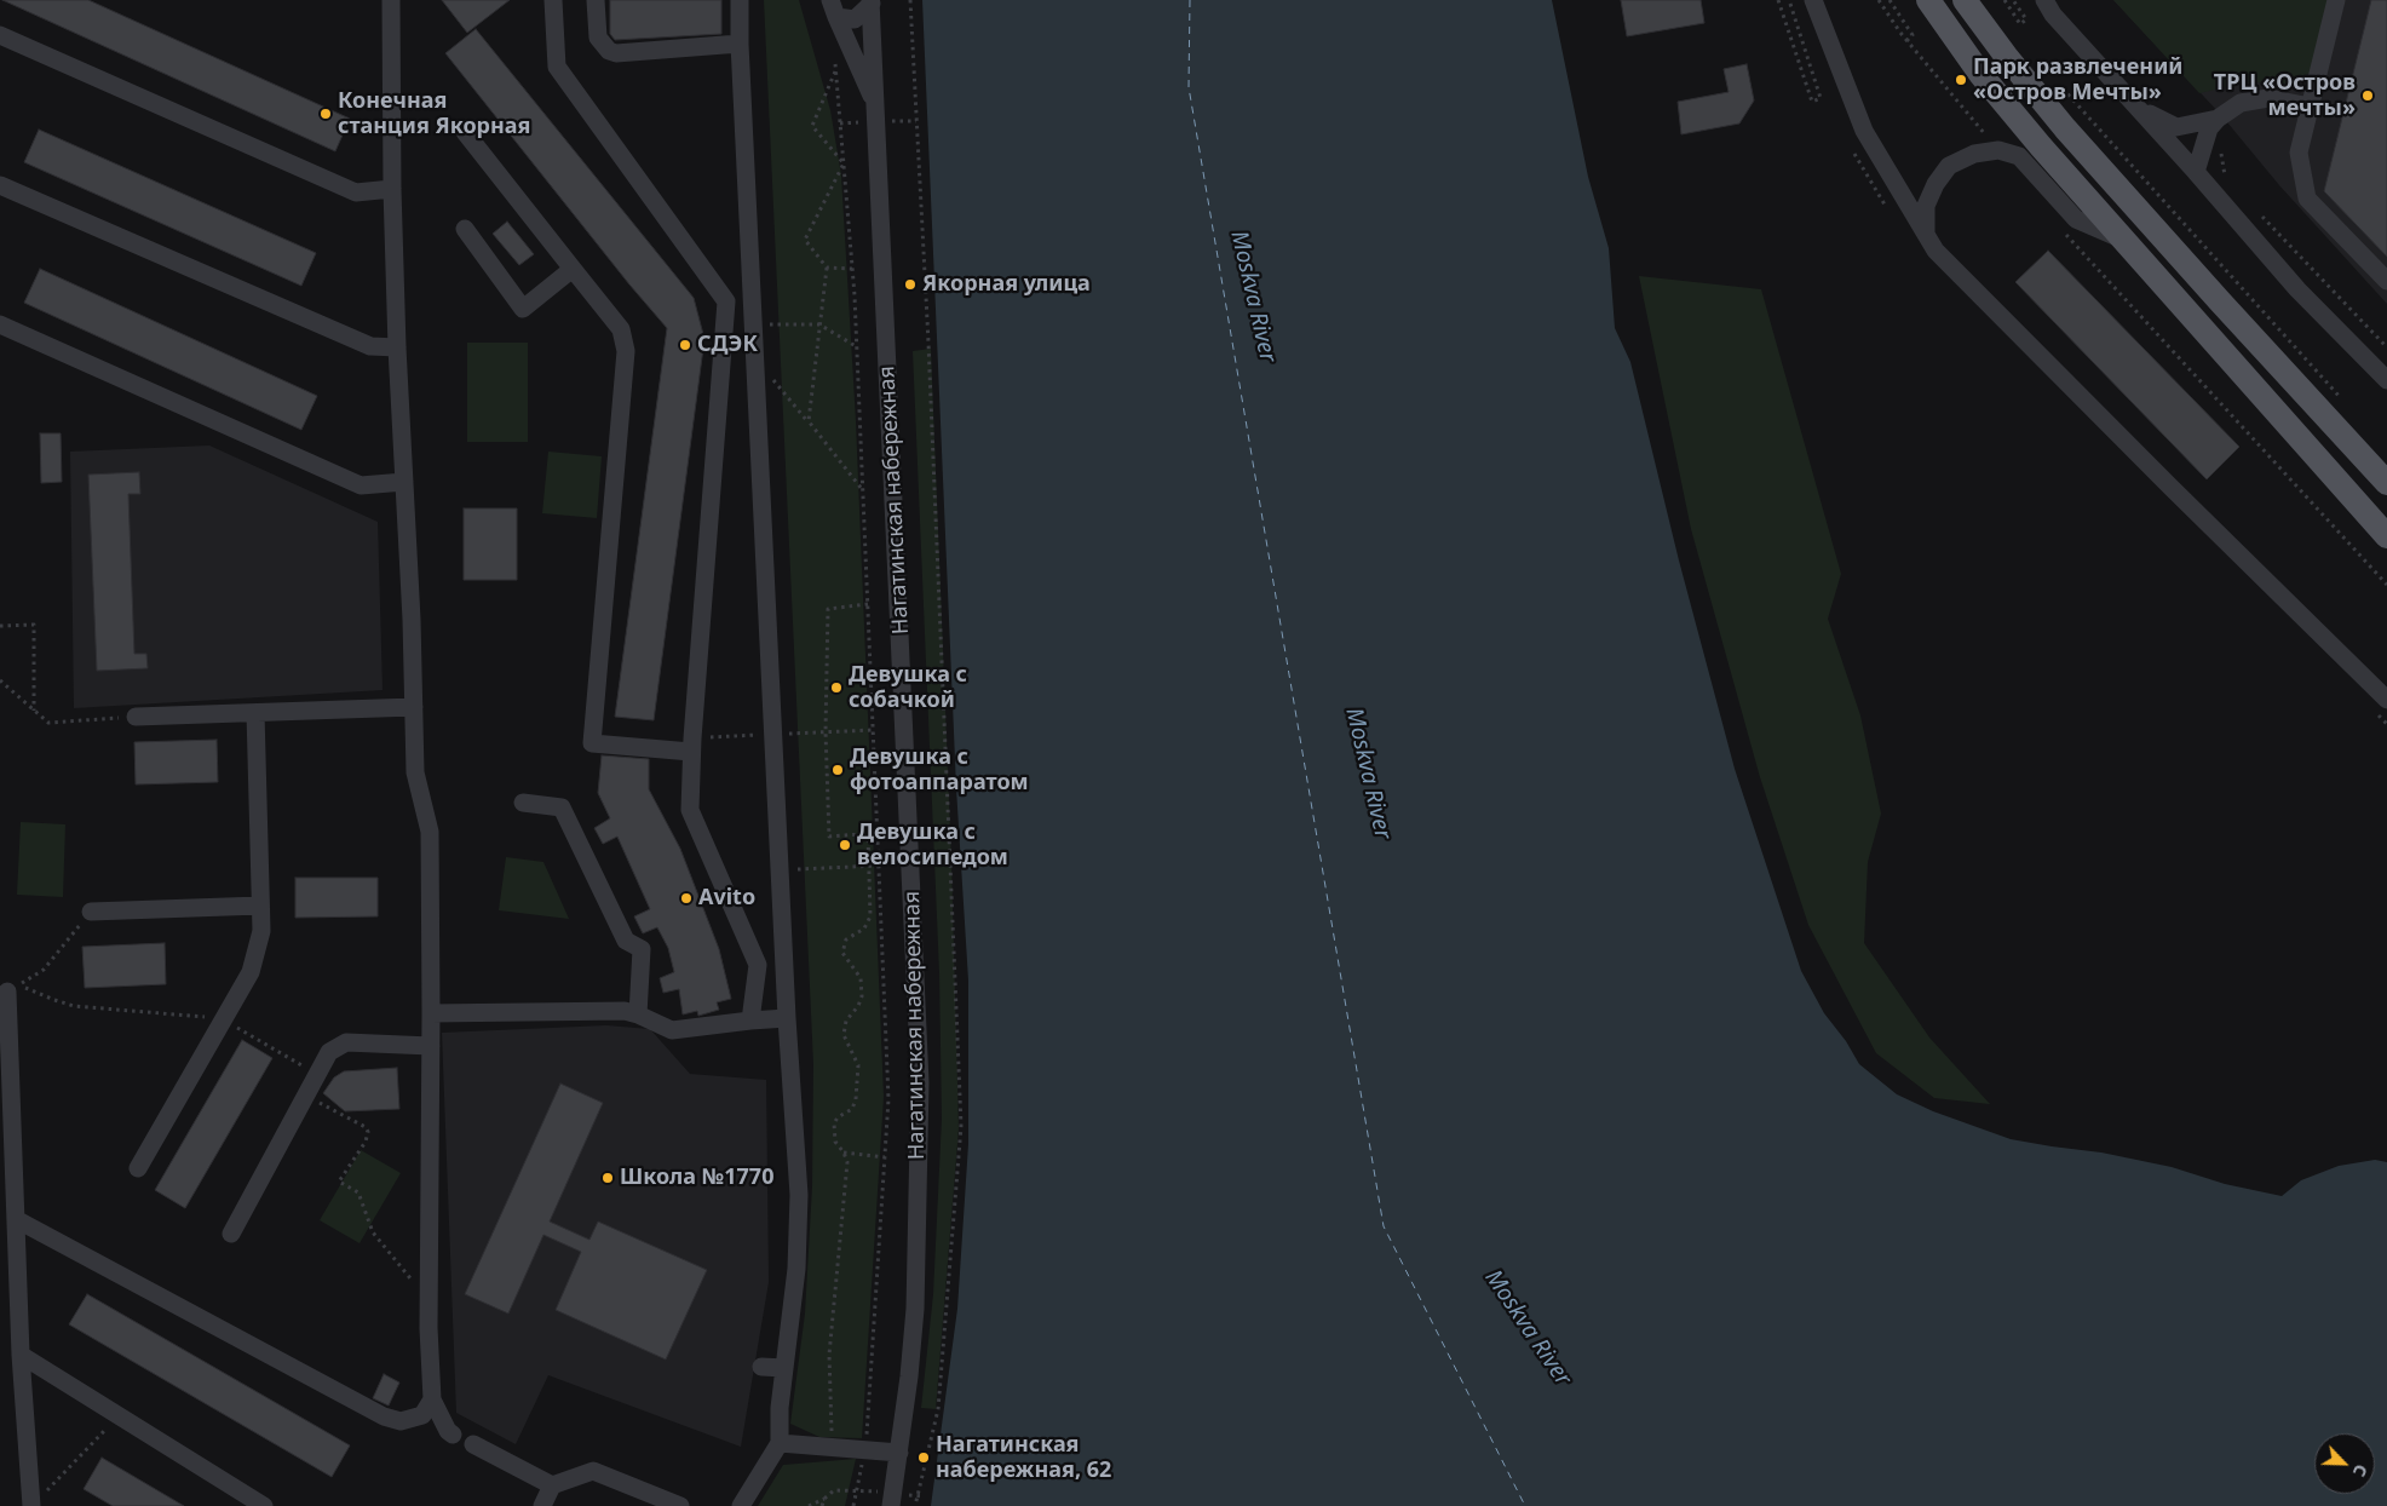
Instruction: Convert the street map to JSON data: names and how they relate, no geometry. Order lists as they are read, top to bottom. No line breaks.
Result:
{"streets":{"street":["Нагатинская набережная"]},"water":["Moskva River"],"places":["Парк развлечений «Остров Мечты»","ТРЦ «Остров мечты»","Конечная станция Якорная","Якорная улица","СДЭК","Девушка с собачкой","Девушка с фотоаппаратом","Девушка с велосипедом","Avito","Школа №1770","Нагатинская набережная, 62"],"north":"bottom right"}
